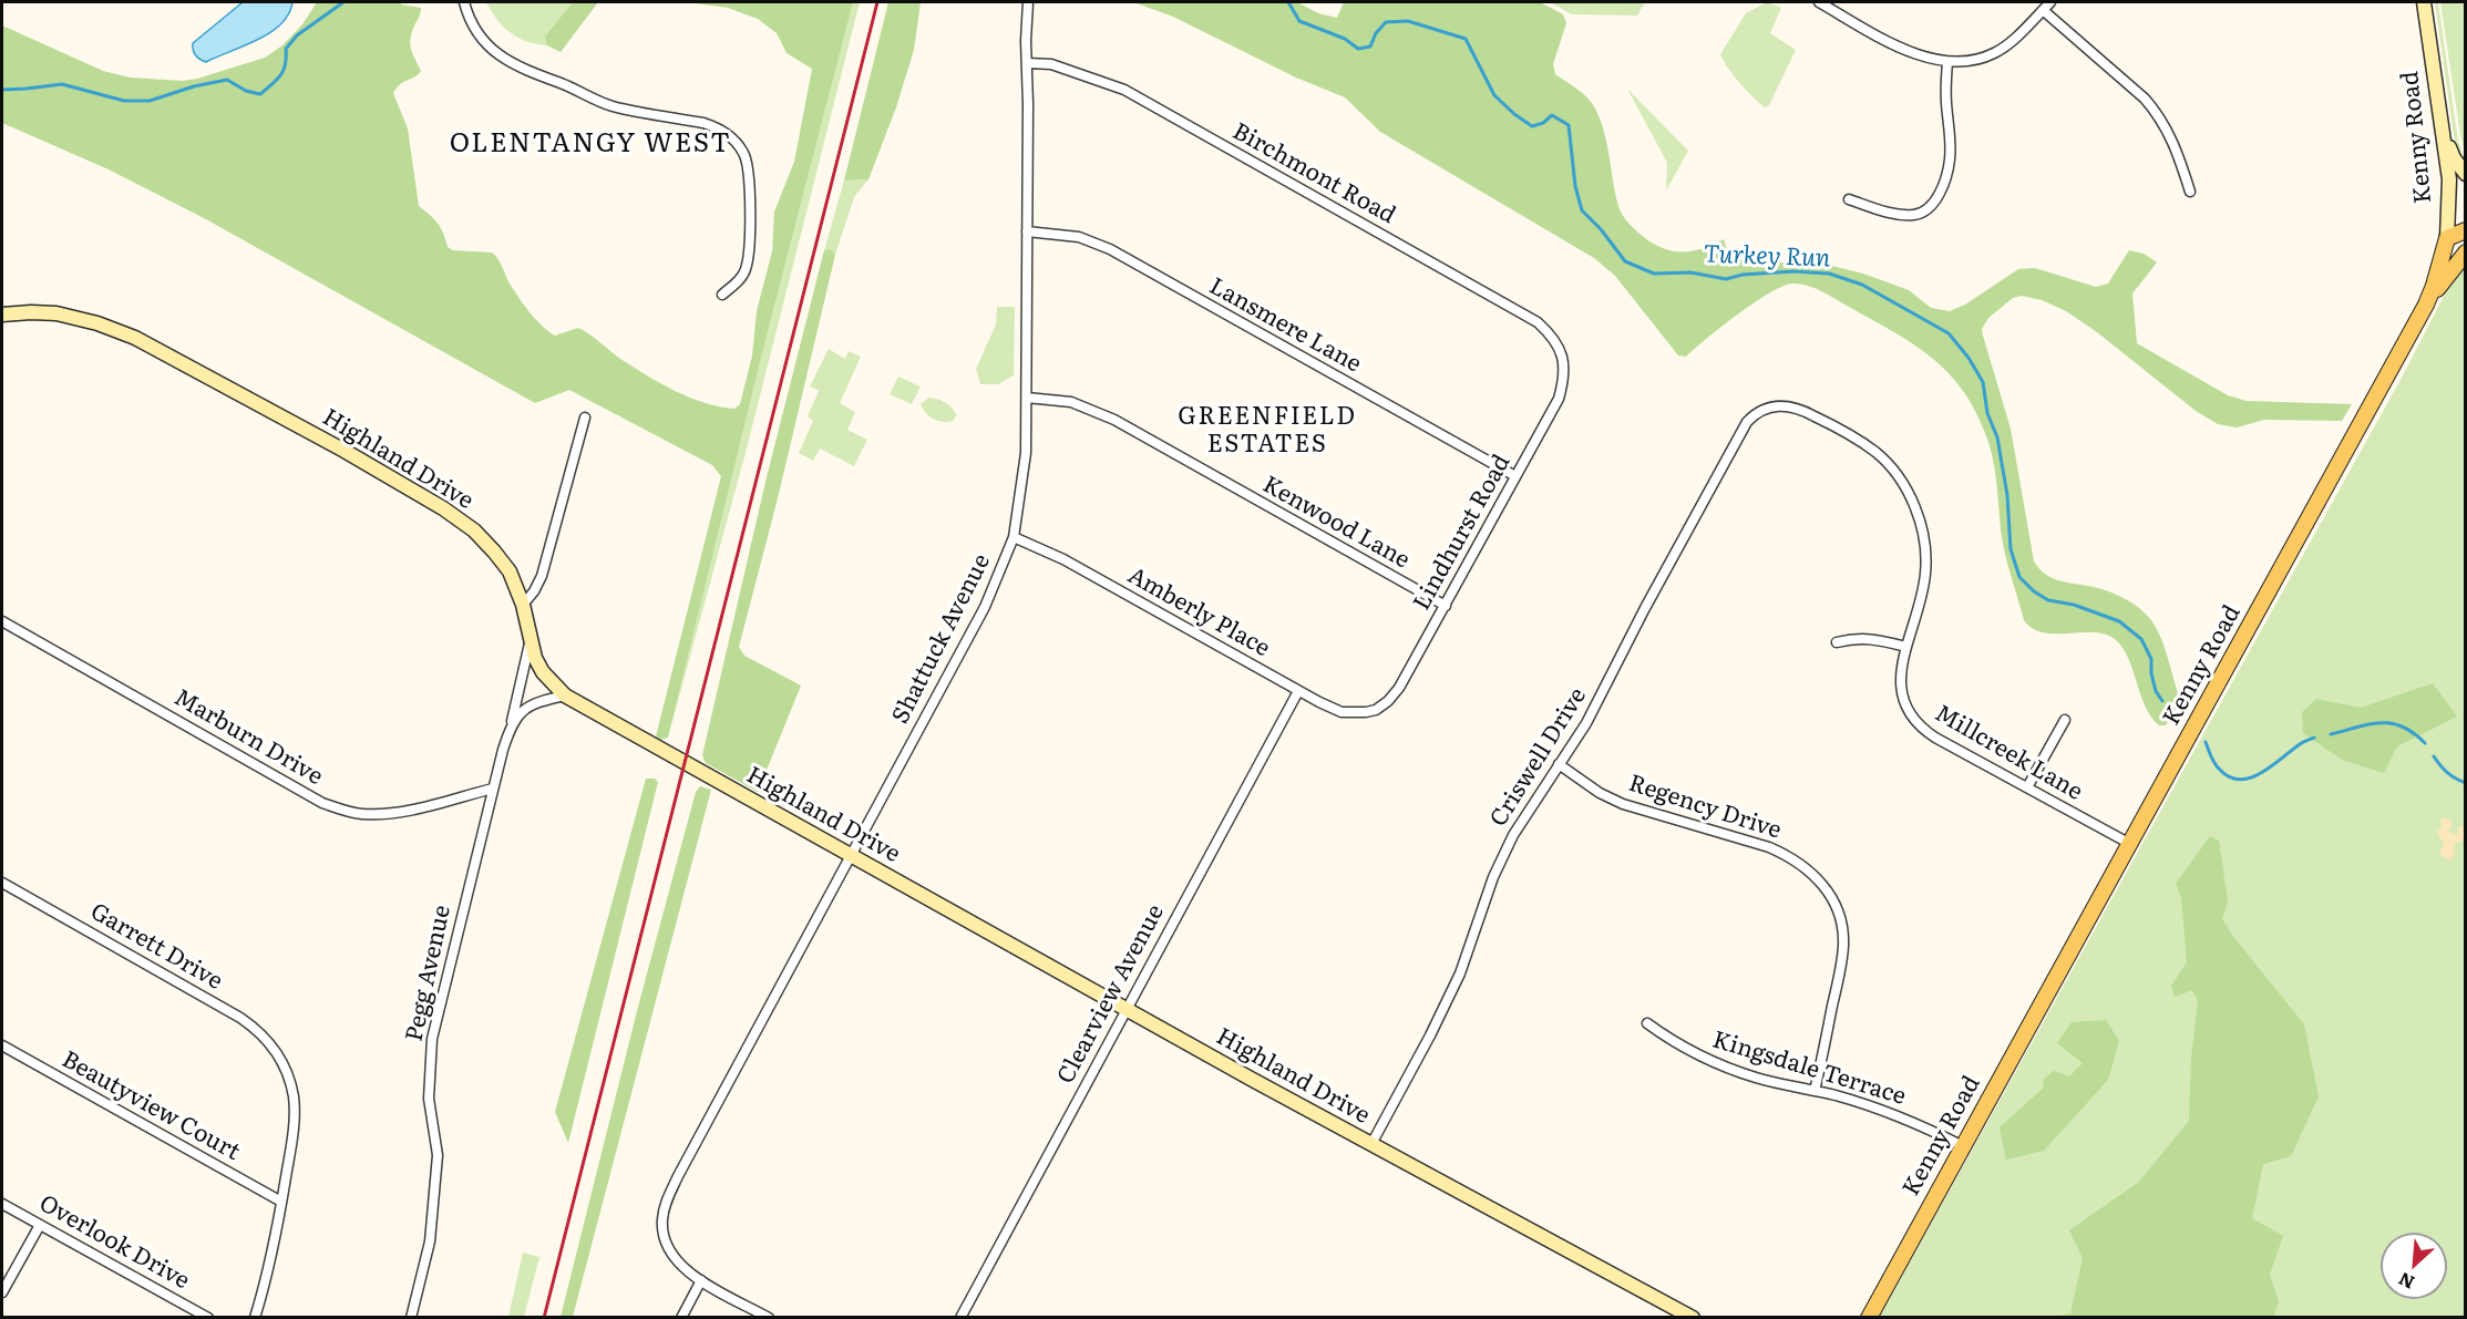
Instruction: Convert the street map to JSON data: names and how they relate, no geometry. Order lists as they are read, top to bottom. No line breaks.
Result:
{"streets":{"main road":["Kenny Road"],"street":["Birchmont Road","Lansmere Lane","Highland Drive","Kenwood Lane","Lindhurst Road","Amberly Place","Shattuck Avenue","Marburn Drive","Millcreek Lane","Criswell Drive","Regency Drive","Garrett Drive","Pegg Avenue","Clearview Avenue","Kingsdale Terrace","Beautyview Court","Overlook Drive"]},"crossings":[["Kenny Road","Millcreek Lane"],["Kenny Road","Kingsdale Terrace"],["Birchmont Road","Lindhurst Road"],["Birchmont Road","Shattuck Avenue"],["Lansmere Lane","Lindhurst Road"],["Lansmere Lane","Shattuck Avenue"],["Highland Drive","Shattuck Avenue"],["Highland Drive","Criswell Drive"],["Highland Drive","Pegg Avenue"],["Highland Drive","Clearview Avenue"],["Kenwood Lane","Lindhurst Road"],["Kenwood Lane","Shattuck Avenue"],["Lindhurst Road","Amberly Place"],["Amberly Place","Shattuck Avenue"],["Amberly Place","Clearview Avenue"],["Marburn Drive","Pegg Avenue"],["Millcreek Lane","Criswell Drive"],["Criswell Drive","Regency Drive"],["Regency Drive","Kingsdale Terrace"],["Garrett Drive","Beautyview Court"]],"districts":["OLENTANGY WEST","GREENFIELD ESTATES"],"water":["Turkey Run"],"north":"bottom left"}
